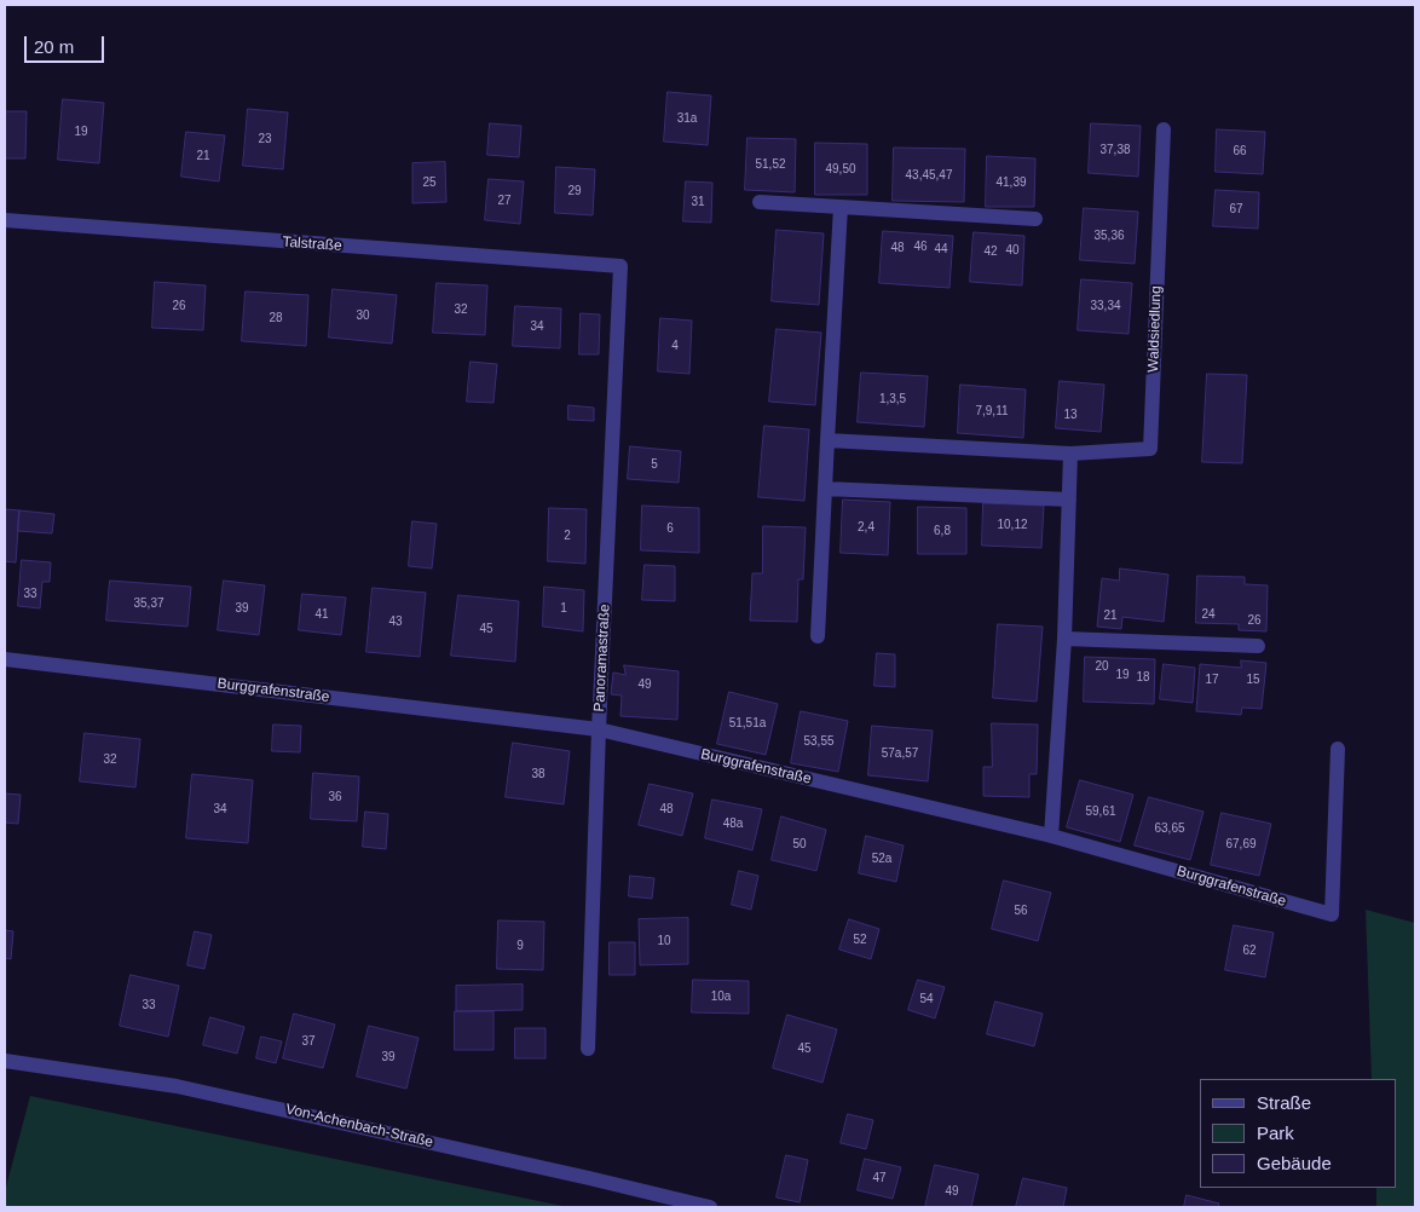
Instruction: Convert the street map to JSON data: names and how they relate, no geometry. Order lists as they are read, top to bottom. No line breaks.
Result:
{"streets":{"street":["Talstraße","Waldsiedlung","Panoramastraße","Burggrafenstraße","Von-Achenbach-Straße"]},"crossings":[["Talstraße","Panoramastraße"],["Panoramastraße","Burggrafenstraße"]],"house_numbers":["31a","19","23","37,38","66","21","51,52","49,50","43,45,47","25","41,39","29","27","31","67","35,36","46","48","44","40","42","26","33,34","32","30","28","34","4","1,3,5","7,9,11","13","5","10,12","2,4","6","6,8","2","33","35,37","39","1","41","24","21","26","43","45","20","19","18","17","15","49","51,51a","53,55","57a,57","32","38","36","34","48","59,61","48a","63,65","50","67,69","52a","56","52","10","9","62","10a","54","33","37","45","39","47","49"],"legend":["Straße","Park","Gebäude"],"scale_bar":"20 m"}
